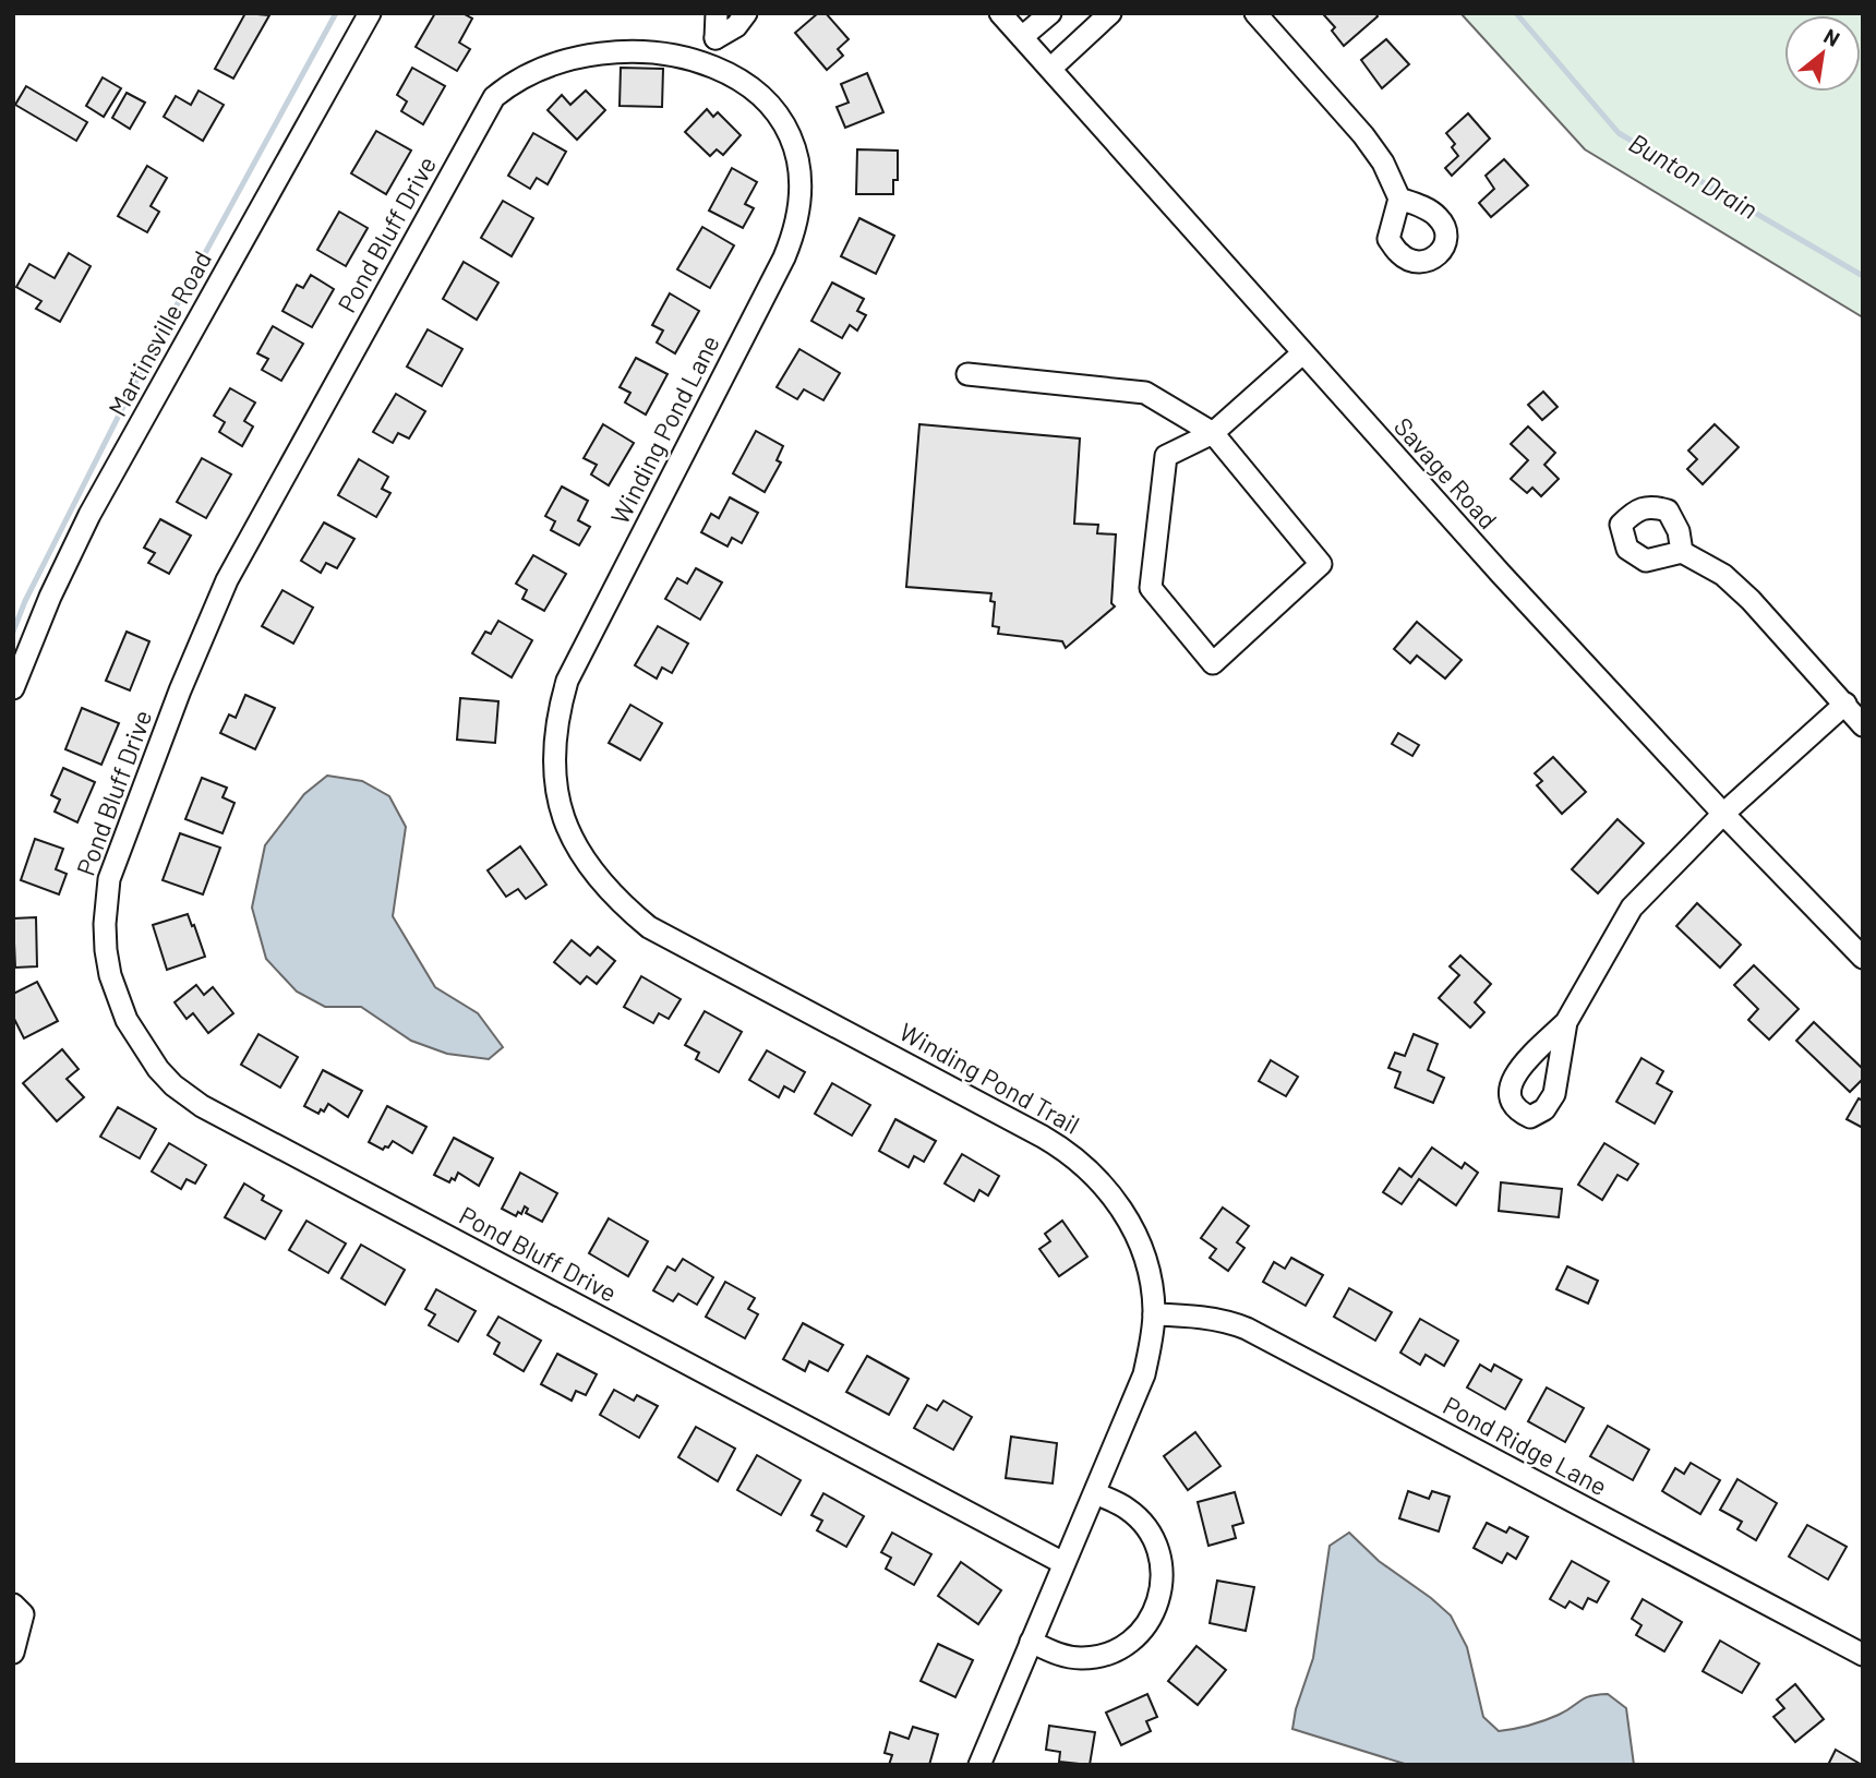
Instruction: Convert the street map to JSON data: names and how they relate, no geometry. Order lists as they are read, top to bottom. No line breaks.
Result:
{"streets":{"street":["Pond Bluff Drive","Martinsville Road","Winding Pond Lane","Savage Road","Winding Pond Trail","Pond Ridge Lane"]},"crossings":[["Pond Bluff Drive","Winding Pond Trail"],["Winding Pond Lane","Winding Pond Trail"],["Winding Pond Trail","Pond Ridge Lane"]],"water":["Bunton Drain"],"north":"top right"}
